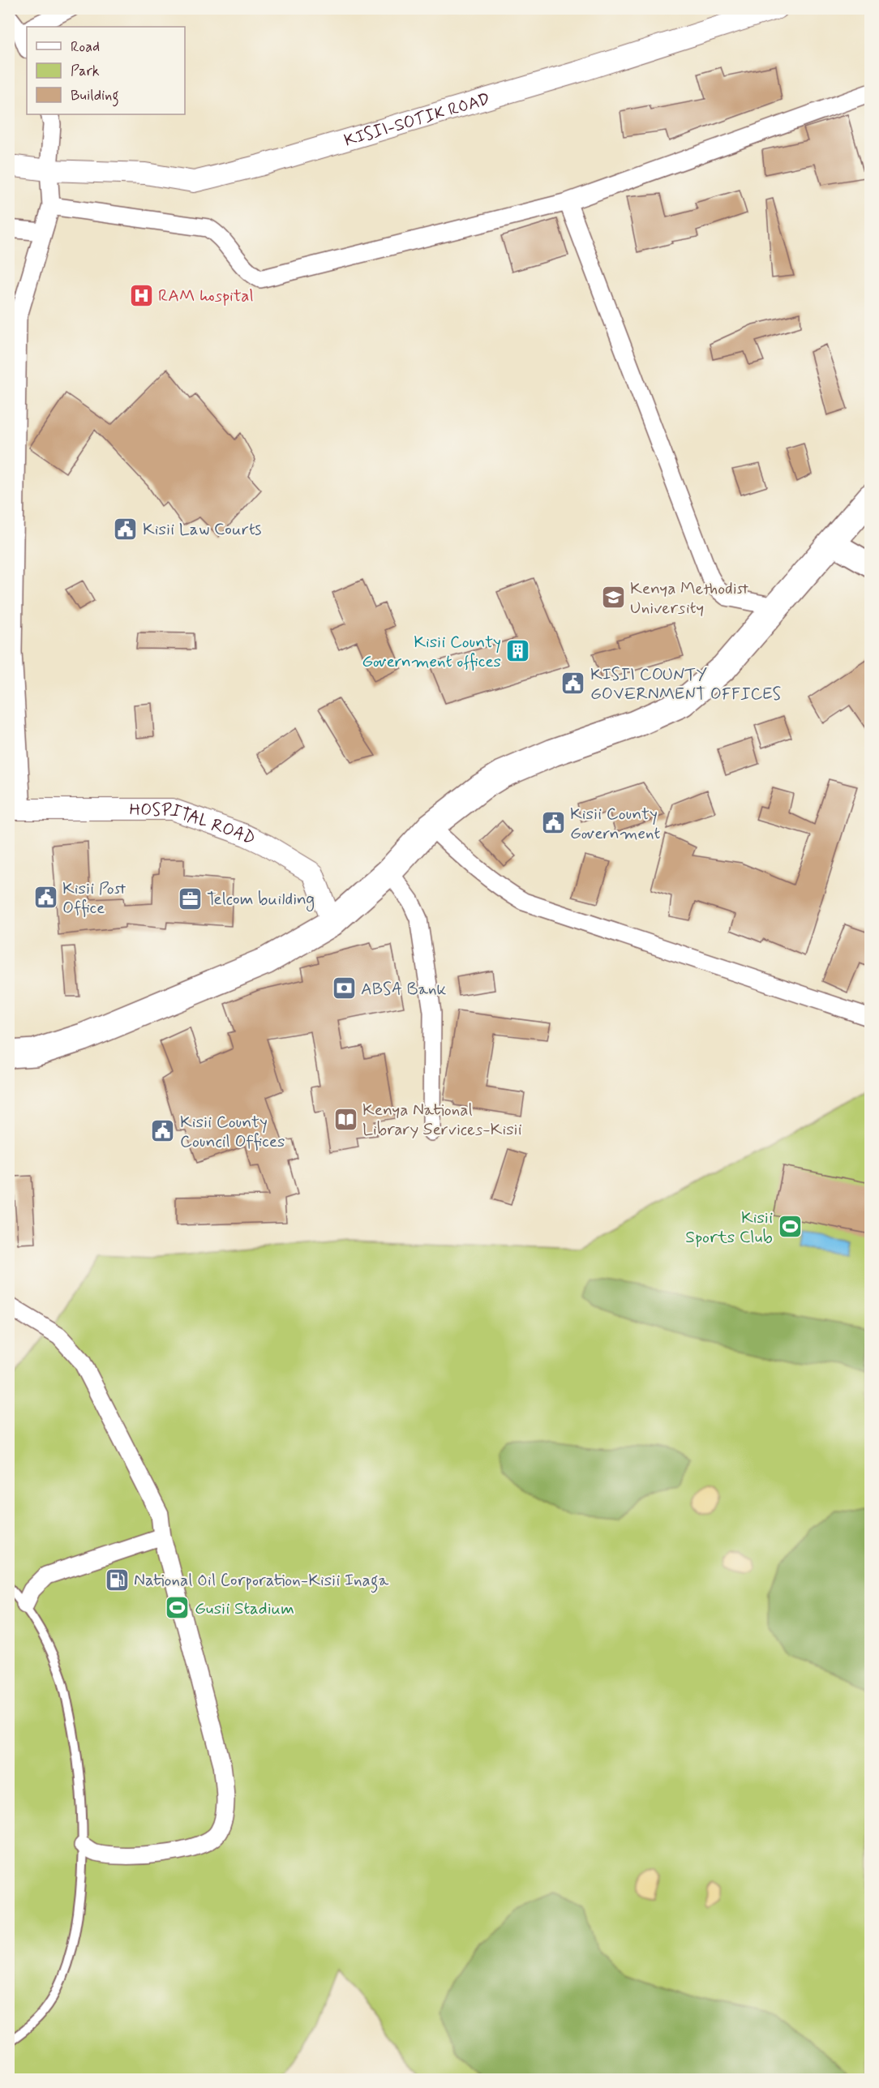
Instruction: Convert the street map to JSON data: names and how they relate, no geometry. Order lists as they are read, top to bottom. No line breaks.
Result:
{"streets":{"street":["KISII-SOTIK ROAD","HOSPITAL ROAD"]},"places":{"hospital":["RAM hospital"],"public building":["Kisii Law Courts","KISII COUNTY GOVERNMENT OFFICES","Kisii County Government","Kisii Post Office","Kisii County Council Offices"],"school or university":["Kenya Methodist University"],"building":["Kisii County Government offices"],"office":["Telcom building"],"bank":["ABSA Bank"],"library":["Kenya National Library Services-Kisii"],"sports":["Kisii Sports Club","Gusii Stadium"],"fuel station":["National Oil Corporation-Kisii Inaga"]},"legend":["Road","Park","Building"]}
